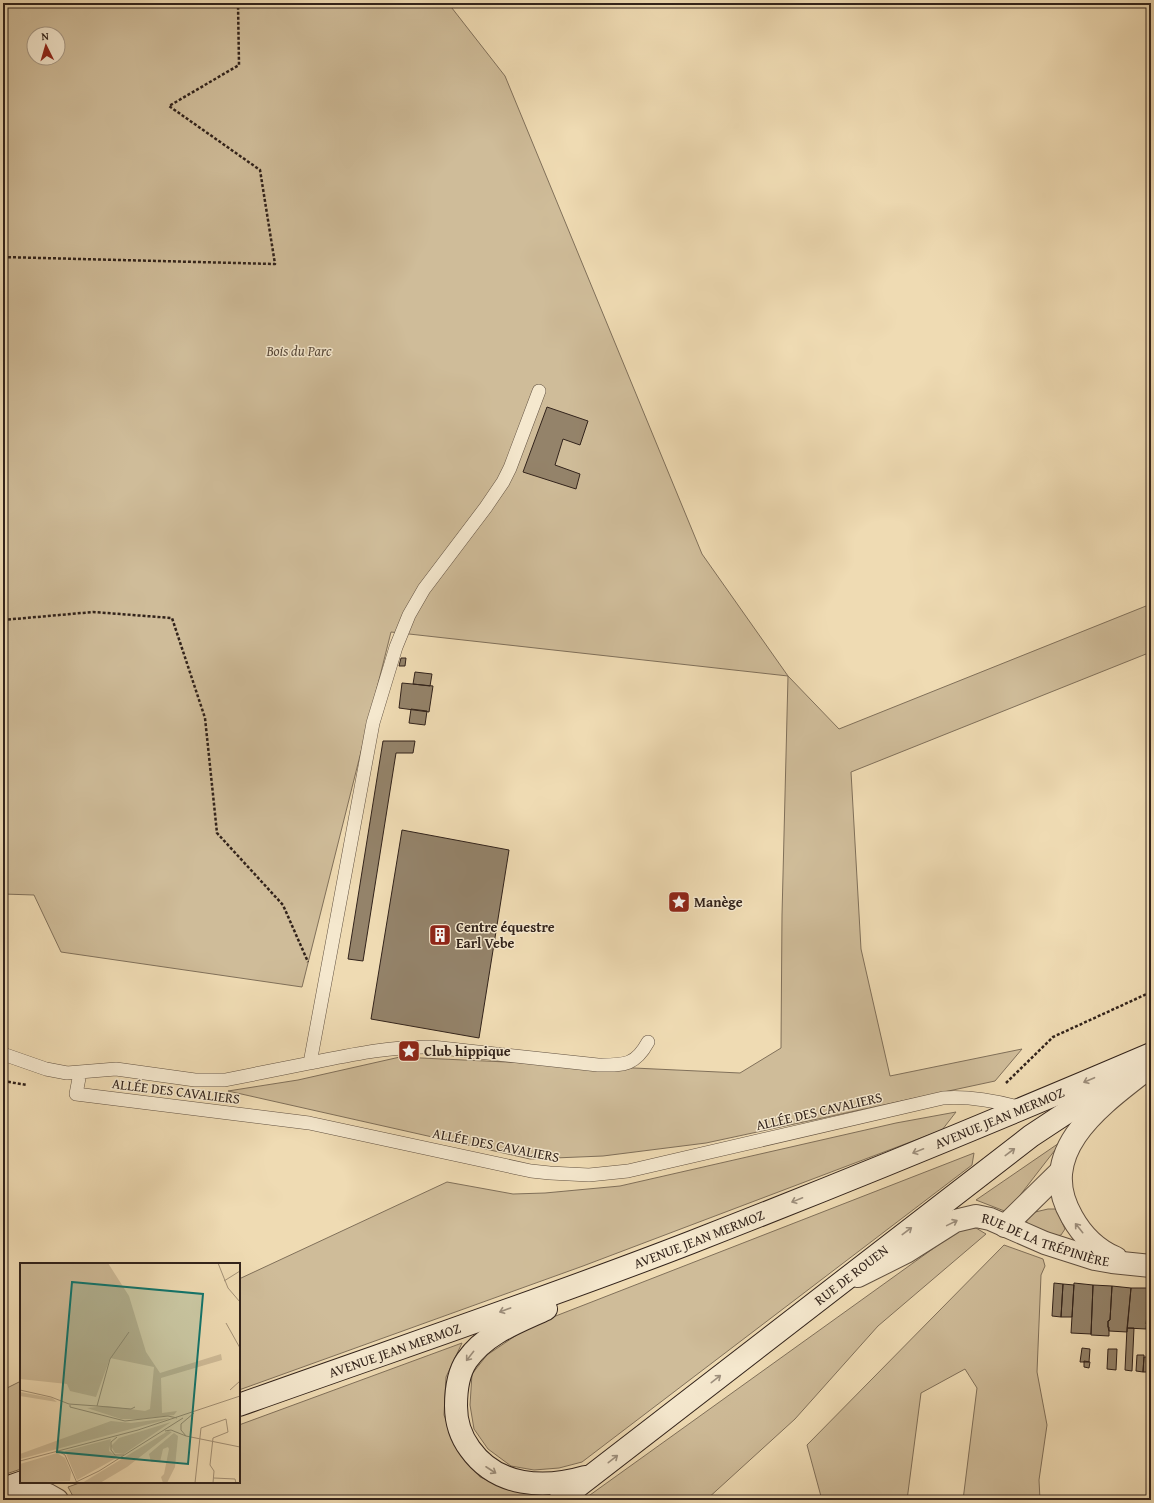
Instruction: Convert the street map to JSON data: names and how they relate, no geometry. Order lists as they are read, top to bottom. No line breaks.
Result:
{"streets":{"main road":["AVENUE JEAN MERMOZ","RUE DE LA TRÉPINIÈRE","RUE DE ROUEN"],"lane":["ALLÉE DES CAVALIERS"]},"crossings":[["ALLÉE DES CAVALIERS","AVENUE JEAN MERMOZ"],["RUE DE LA TRÉPINIÈRE","RUE DE ROUEN"]],"one_way":["AVENUE JEAN MERMOZ","RUE DE ROUEN"],"parks":["Bois du Parc"],"places":{"place":["Manège","Club hippique"],"building":["Centre équestre Earl Vebe"]},"north":"top"}
